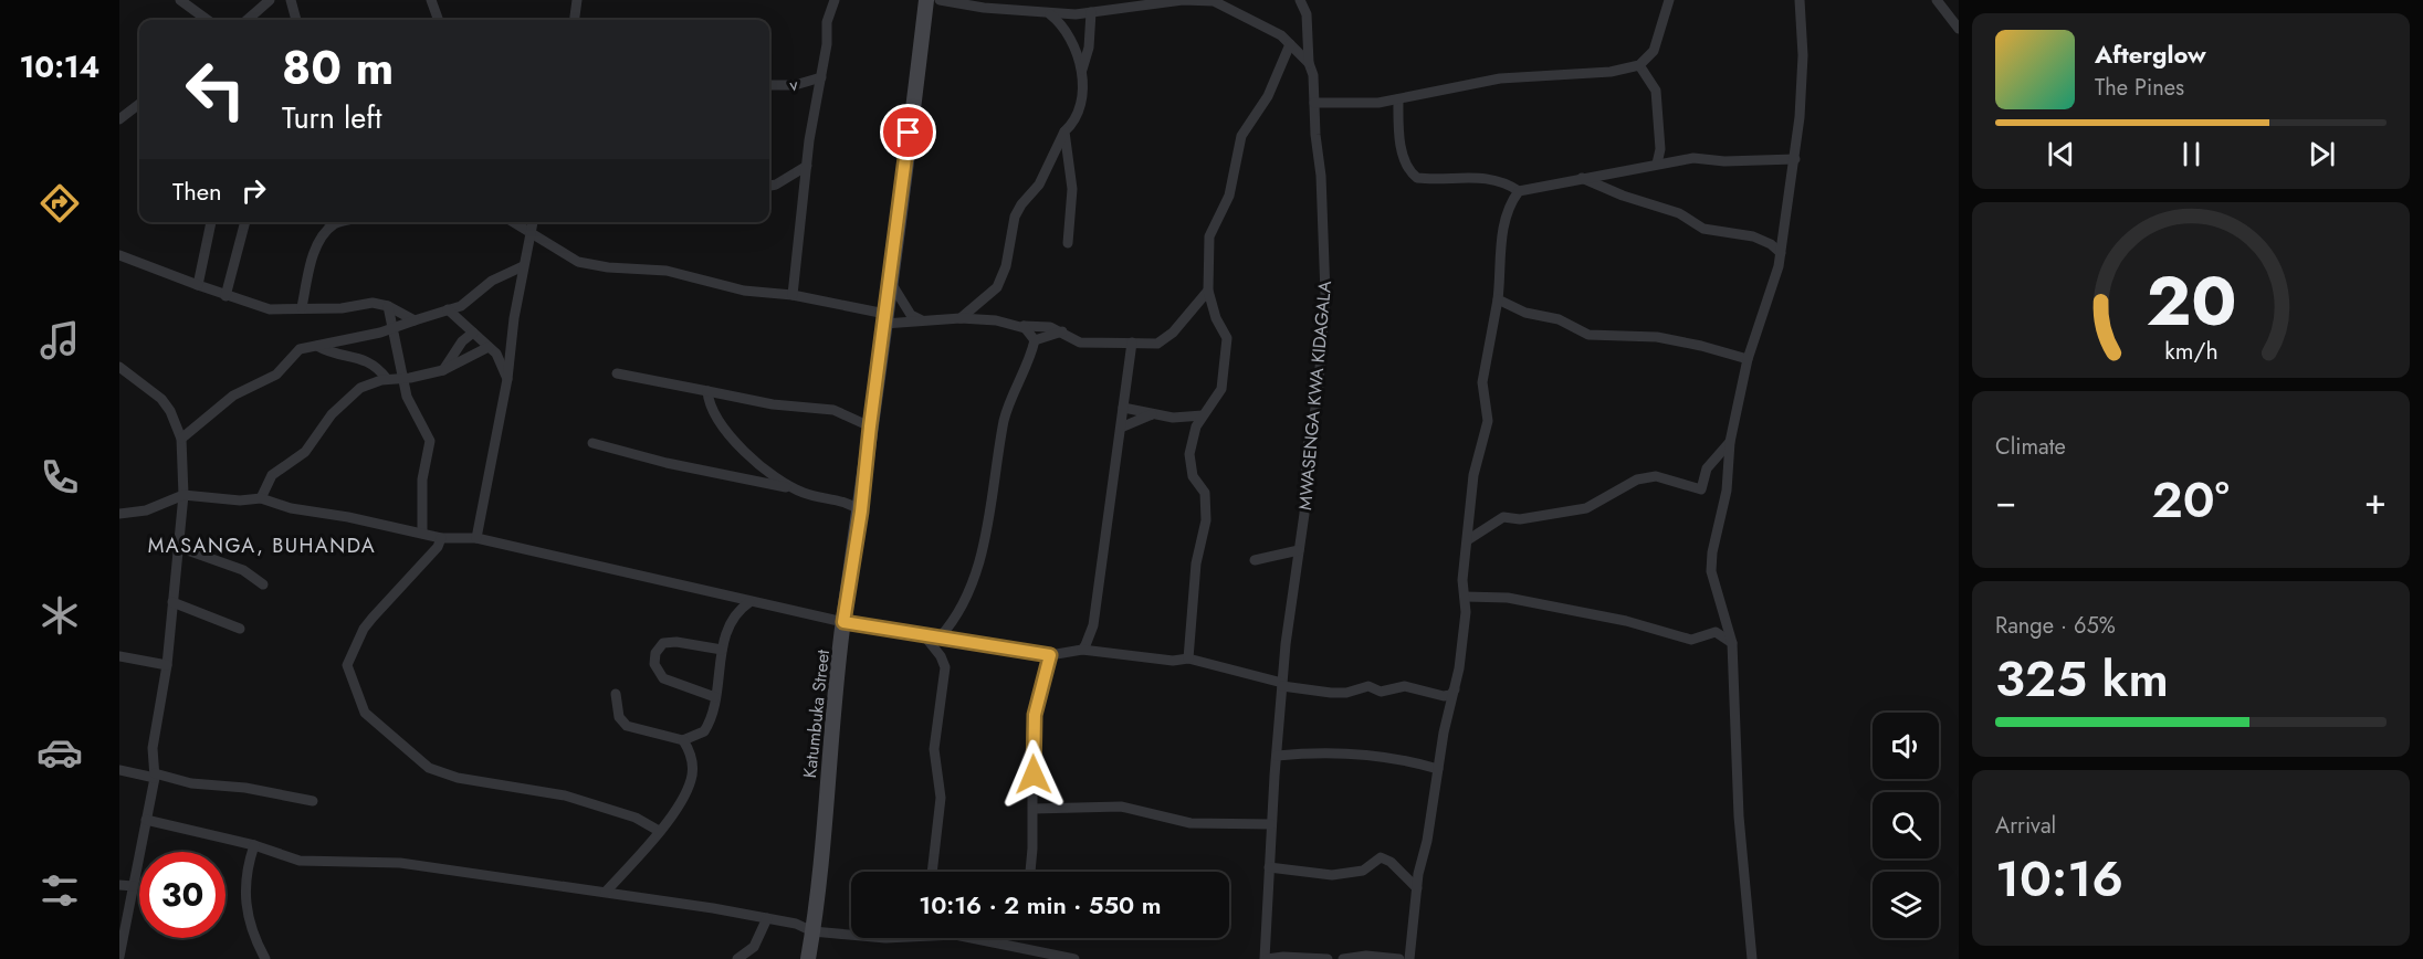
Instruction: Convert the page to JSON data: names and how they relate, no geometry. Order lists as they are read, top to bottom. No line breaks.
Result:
{"streets":{"main road":["Katumbuka Street"],"street":["v","MWASENGA KWA KIDAGALA"]},"districts":["MASANGA, BUHANDA"],"page":{"tabs":"10:14","turn":["80 m","Turn left"],"song":["Afterglow","The Pines"],"then":"Then","tile":["Climate",["Range · 65%","325 km"],["Arrival","10:16"]],"heat":["−","20°","+"],"limit":"30","trip":"10:16 · 2 min · 550 m","gauge":["20","km/h"]}}
